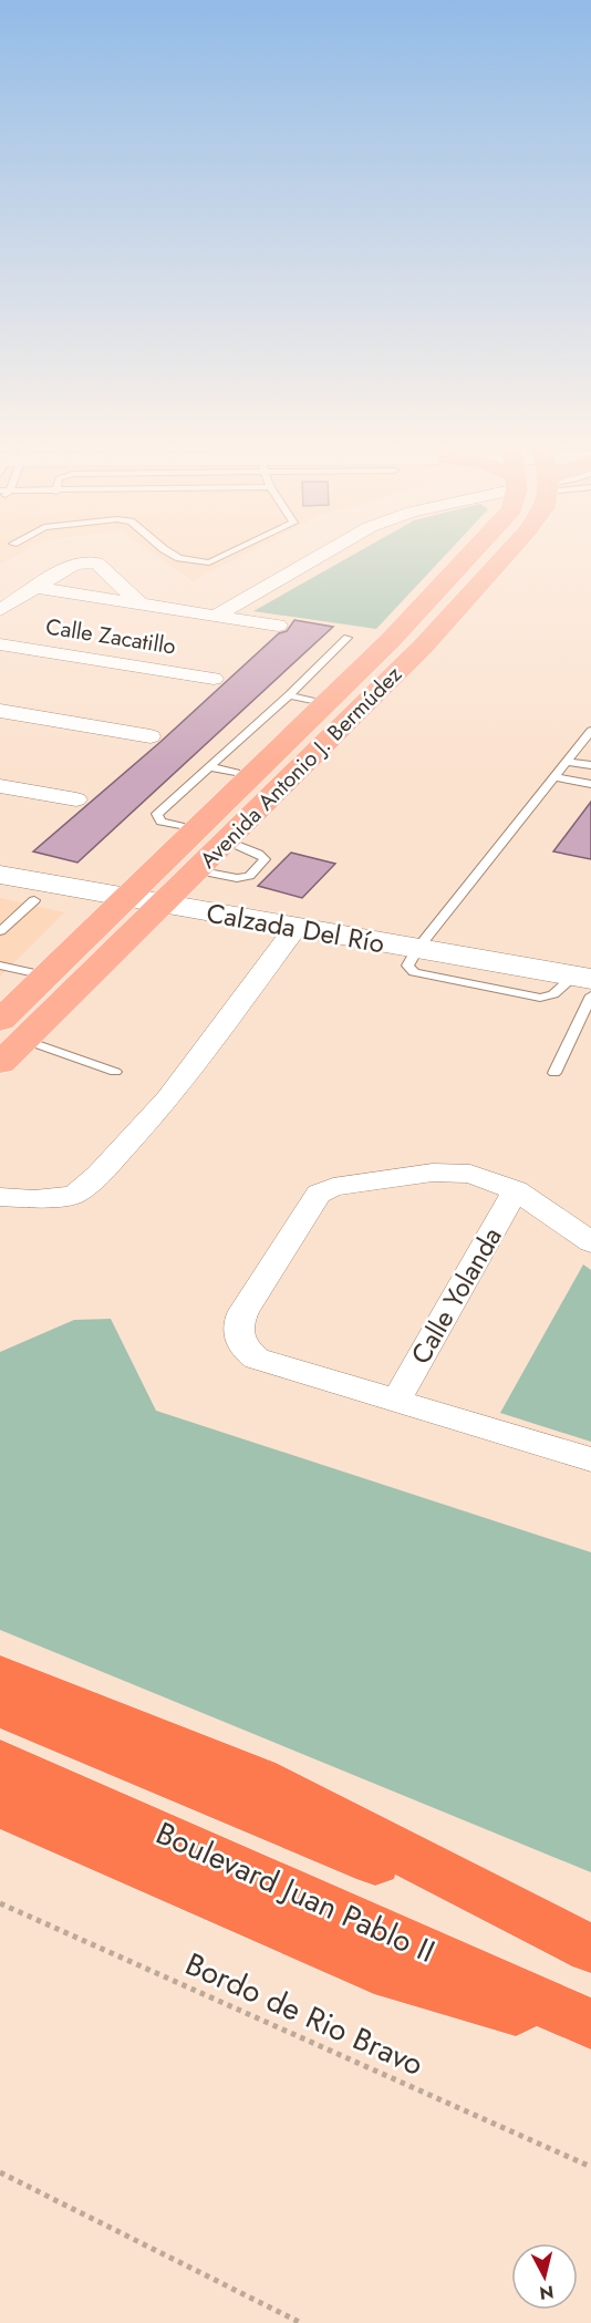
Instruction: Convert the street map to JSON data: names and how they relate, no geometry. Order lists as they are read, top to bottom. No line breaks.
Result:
{"streets":{"highway":["Boulevard Juan Pablo II"],"main road":["Avenida Antonio J. Bermúdez"],"street":["Calle Zacatillo","Calzada Del Río","Calle Yolanda"],"path":["Bordo de Rio Bravo"]},"crossings":[["Avenida Antonio J. Bermúdez","Calzada Del Río"]],"north":"bottom"}
